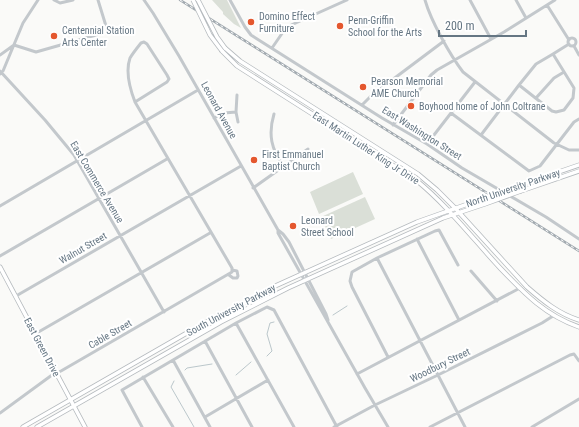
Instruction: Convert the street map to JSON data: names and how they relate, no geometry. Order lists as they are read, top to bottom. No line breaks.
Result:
{"streets":{"main road":["East Martin Luther King Jr Drive","North University Parkway","South University Parkway","East Green Drive"],"street":["Leonard Avenue","East Washington Street","East Commerce Avenue","Walnut Street","Cable Street","Woodbury Street"]},"crossings":[["Leonard Avenue","Walnut Street"],["Leonard Avenue","South University Parkway"],["Leonard Avenue","Woodbury Street"],["East Martin Luther King Jr Drive","North University Parkway"],["East Martin Luther King Jr Drive","South University Parkway"],["East Martin Luther King Jr Drive","Woodbury Street"],["East Commerce Avenue","Walnut Street"],["East Commerce Avenue","Cable Street"],["North University Parkway","South University Parkway"],["Walnut Street","East Green Drive"],["South University Parkway","East Green Drive"],["Cable Street","East Green Drive"]],"places":["Domino Effect Furniture","Penn-Griffin School for the Arts","Centennial Station Arts Center","Pearson Memorial AME Church","Boyhood home of John Coltrane","First Emmanuel Baptist Church","Leonard Street School"],"scale_bar":"200 m"}
